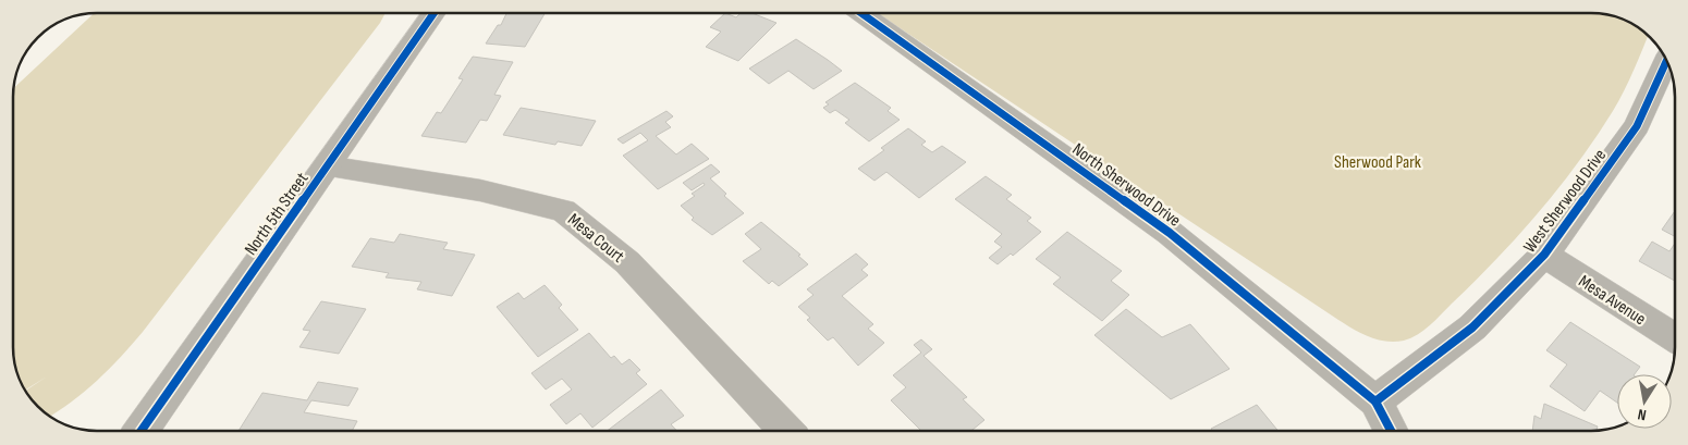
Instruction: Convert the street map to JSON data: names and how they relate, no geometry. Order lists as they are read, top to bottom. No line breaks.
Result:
{"streets":{"street":["North Sherwood Drive","West Sherwood Drive","North 5th Street","Mesa Court","Mesa Avenue"]},"crossings":[["North Sherwood Drive","West Sherwood Drive"],["West Sherwood Drive","Mesa Avenue"],["North 5th Street","Mesa Court"]],"parks":["Sherwood Park"],"north":"bottom"}
